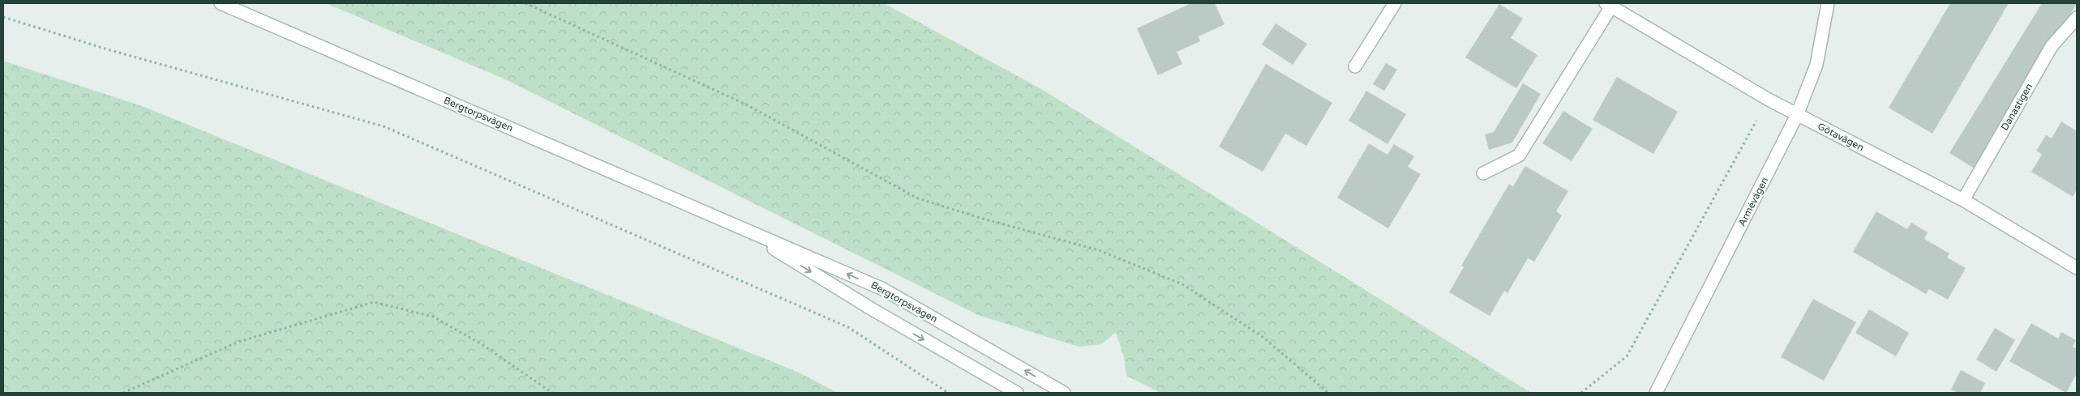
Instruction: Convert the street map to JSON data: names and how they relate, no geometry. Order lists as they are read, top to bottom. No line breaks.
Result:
{"streets":{"main road":["Danastigen","Bergtorpsvägen","Götavägen","Armévägen"]},"crossings":[["Danastigen","Götavägen"],["Götavägen","Armévägen"]]}
